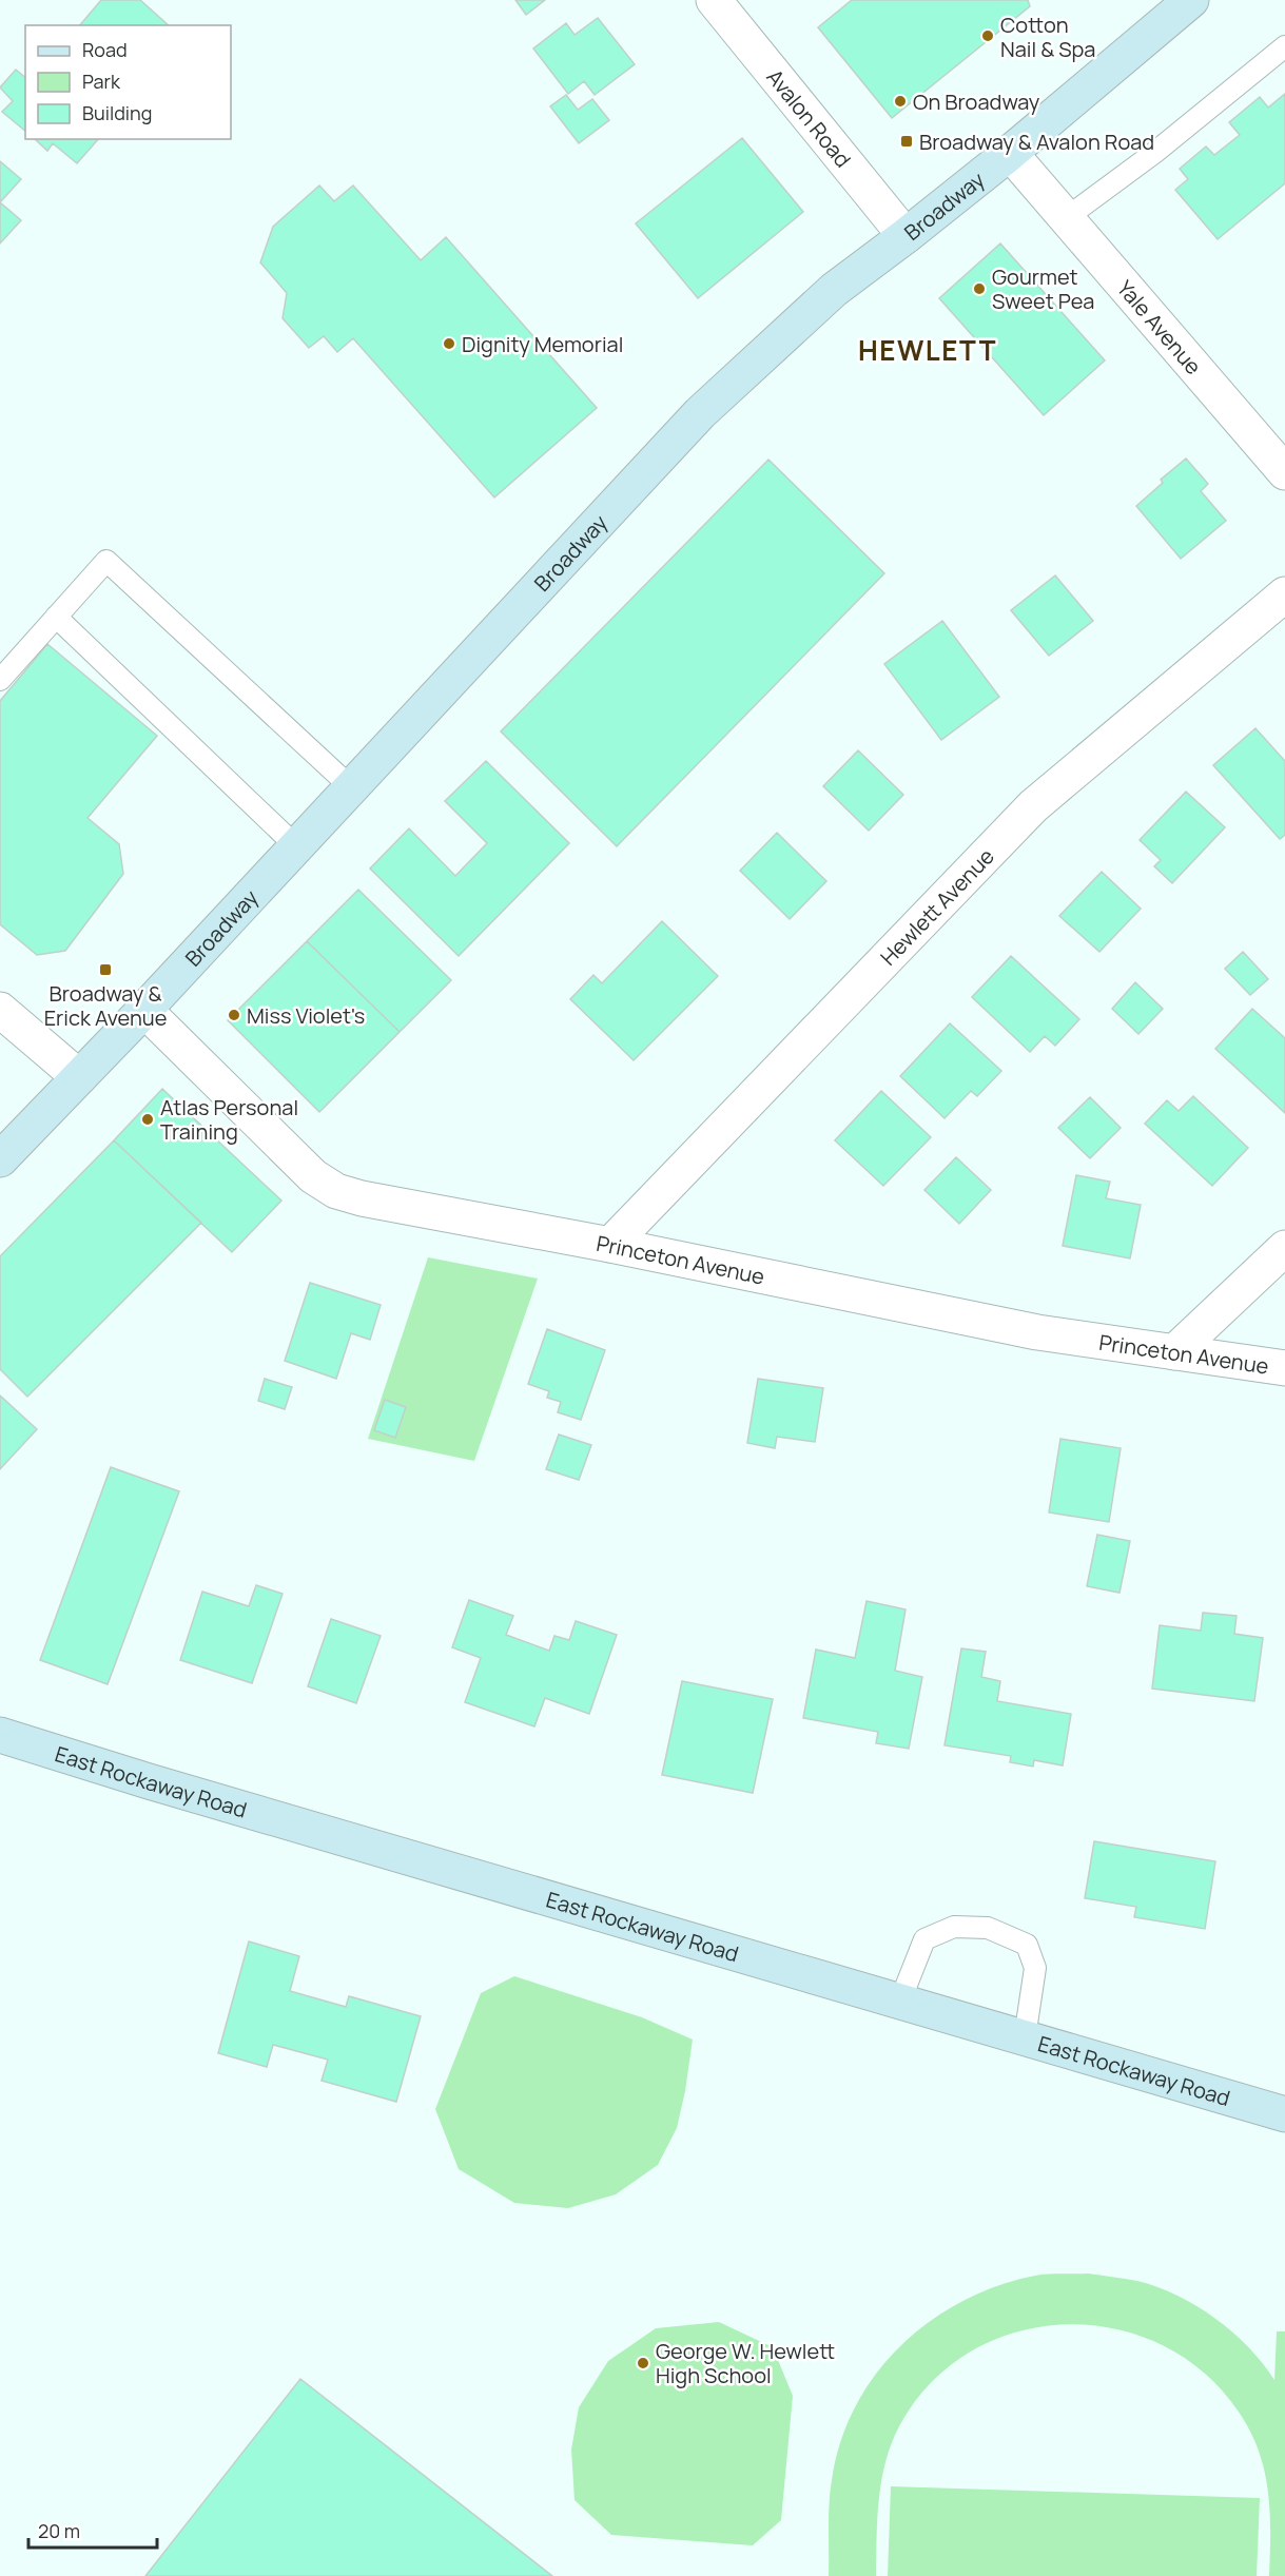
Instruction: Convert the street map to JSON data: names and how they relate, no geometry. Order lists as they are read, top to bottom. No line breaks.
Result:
{"streets":{"main road":["Broadway","East Rockaway Road"],"street":["Avalon Road","Yale Avenue","Hewlett Avenue","Princeton Avenue"]},"crossings":[["Avalon Road","Broadway"],["Broadway","Yale Avenue"],["Broadway","Princeton Avenue"],["Hewlett Avenue","Princeton Avenue"]],"districts":["HEWLETT"],"places":{"other":["Cotton Nail & Spa","On Broadway","Gourmet Sweet Pea","Dignity Memorial","Miss Violet's","Atlas Personal Training","George W. Hewlett High School"],"transit":["Broadway & Avalon Road","Broadway & Erick Avenue"]},"legend":["Road","Park","Building"],"scale_bar":"20 m"}
